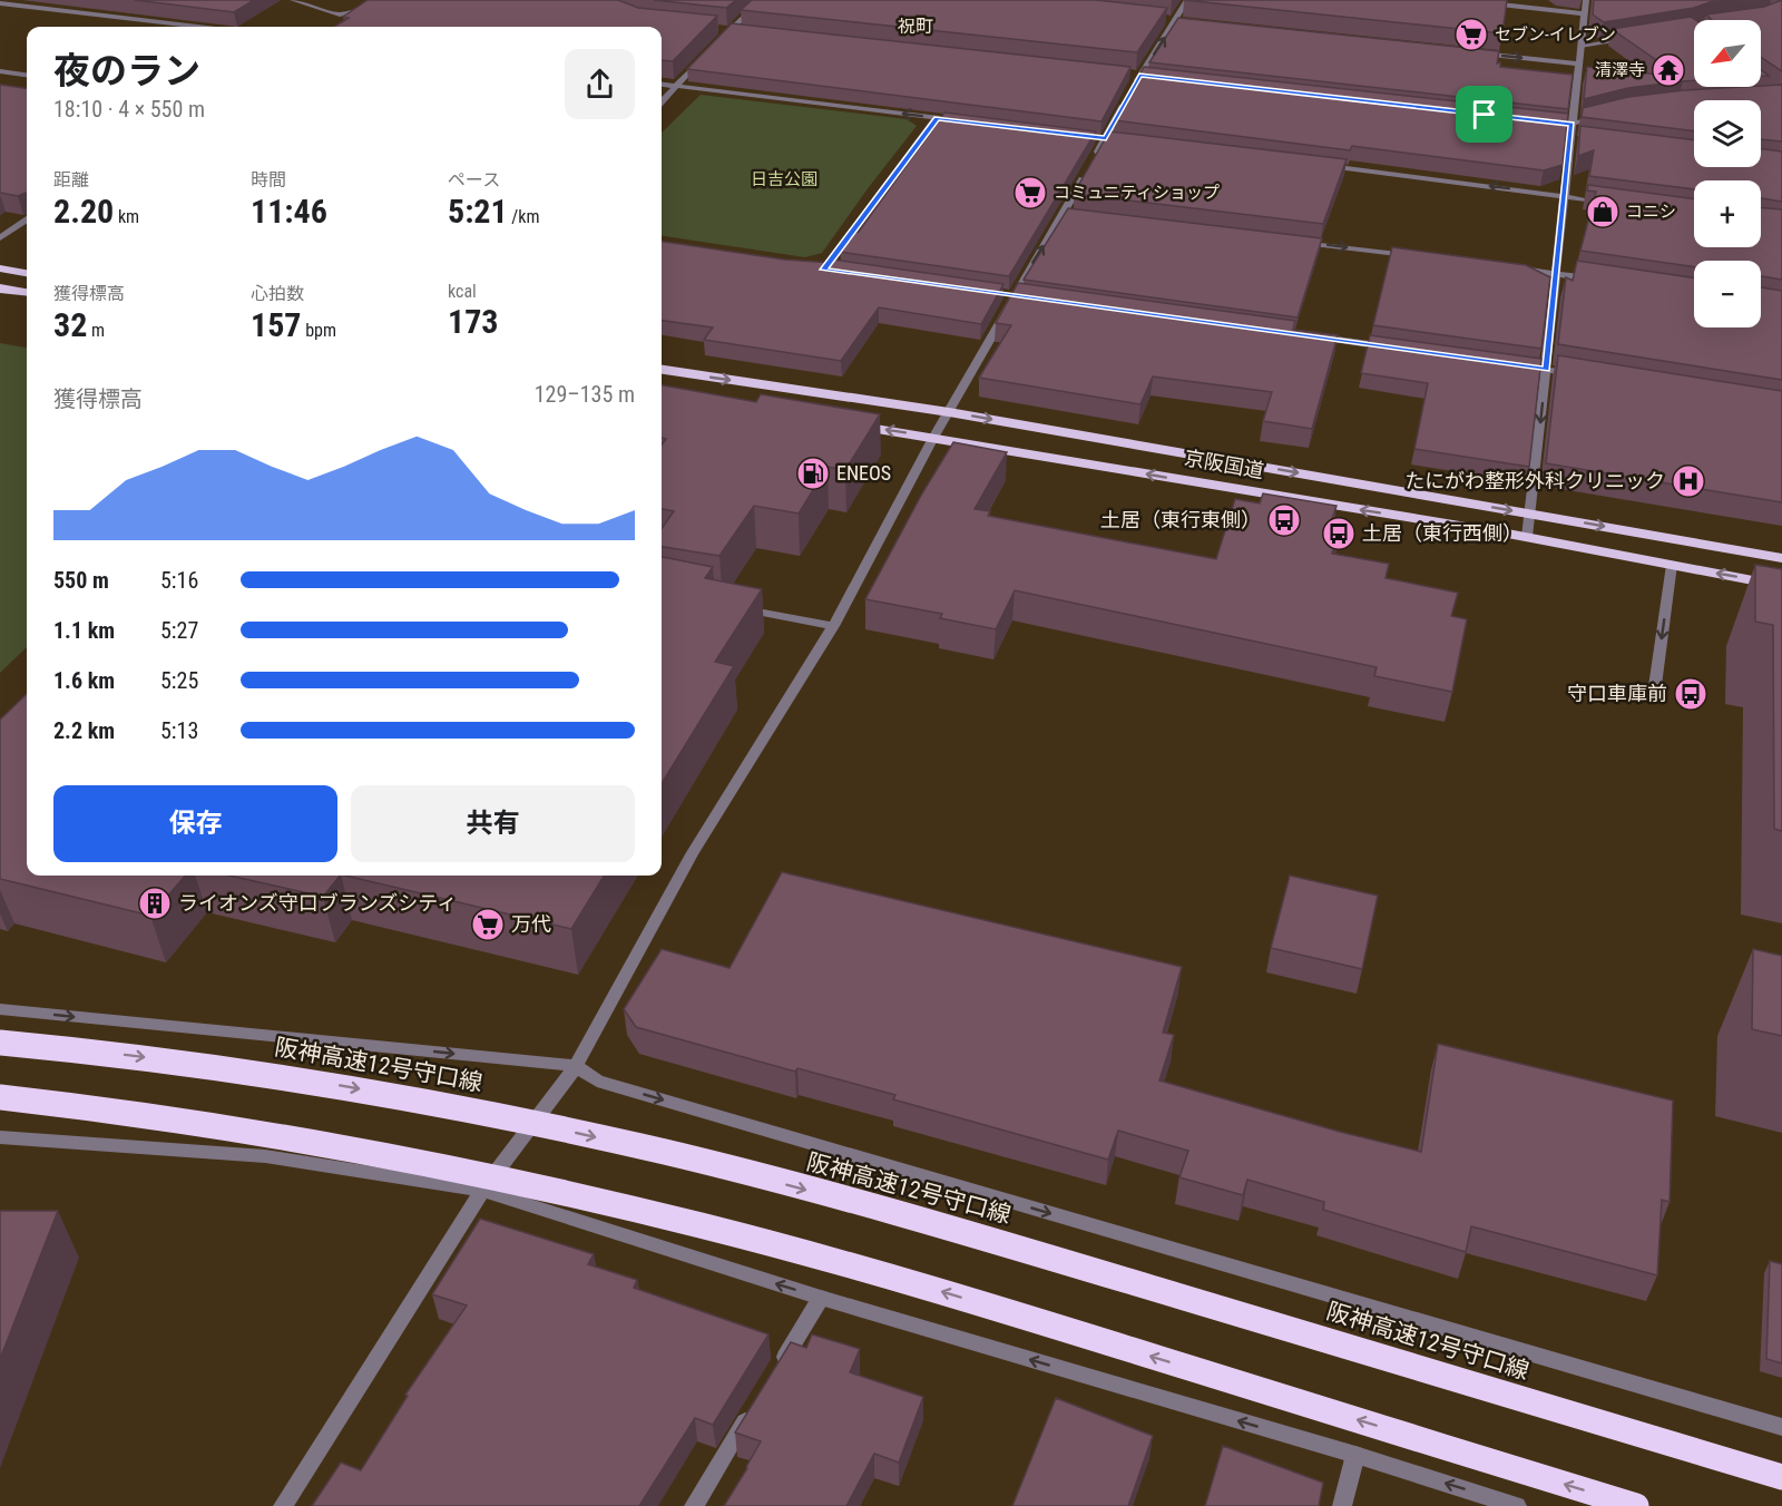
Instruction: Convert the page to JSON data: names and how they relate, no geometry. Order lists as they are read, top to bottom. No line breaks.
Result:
{"streets":{"highway":["京阪国道","阪神高速12号守口線"]},"districts":["祝町"],"parks":["日吉公園"],"places":{"supermarket":["セブン-イレブン","コミュニティショップ","万代"],"temple":["清澤寺"],"shop":["コニシ"],"fuel station":["ENEOS"],"hospital":["たにがわ整形外科クリニック"],"bus stop":["土居（東行東側）","土居（東行西側）","守口車庫前"],"building":["ライオンズ守口ブランズシティ"]},"north":"bottom left","page":{"map_buttons":["+","−"],"heading":["夜のラン","18:10 · 4 × 550 m"],"stats":[["距離","2.20 km"],["時間","11:46"],["ペース","5:21 /km"],["獲得標高","32 m"],["心拍数","157 bpm"],["kcal","173"]],"chart":["獲得標高","129–135 m"],"list":[{"name":"550 m","note":"5:16"},{"name":"1.1 km","note":"5:27"},{"name":"1.6 km","note":"5:25"},{"name":"2.2 km","note":"5:13"}],"buttons":["保存","共有"]}}
